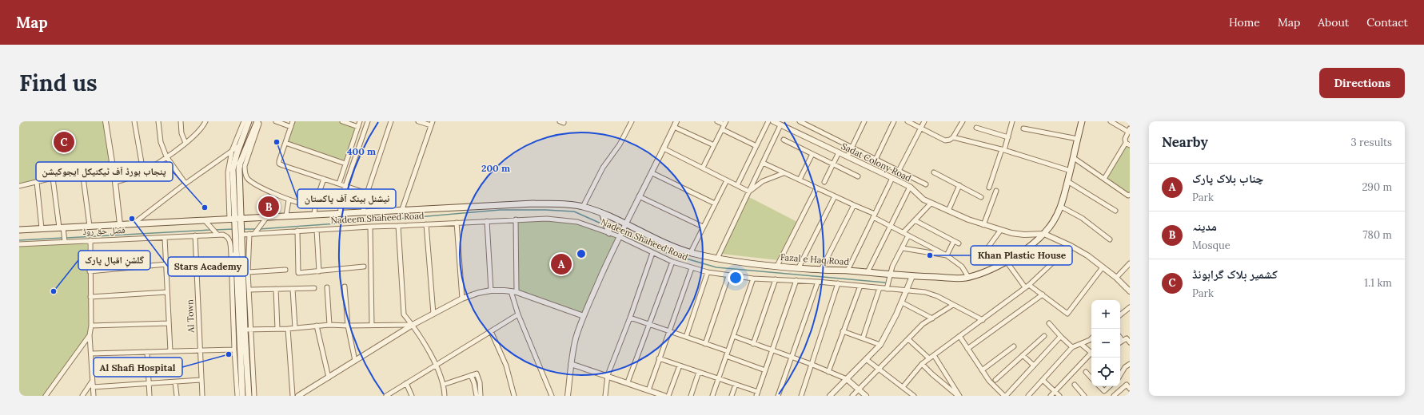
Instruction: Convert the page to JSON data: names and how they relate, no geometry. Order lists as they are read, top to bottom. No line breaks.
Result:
{"streets":{"main road":["Nadeem Shaheed Road","فضل حق روڈ","Fazal e Haq Road"],"street":["Sadat Colony Road","AI Town"]},"crossings":[["Sadat Colony Road","Fazal e Haq Road"],["Nadeem Shaheed Road","فضل حق روڈ"],["Nadeem Shaheed Road","Fazal e Haq Road"],["فضل حق روڈ","AI Town"]],"places":["نیشنل بینک آف پاکستان","پنجاب بورڈ آف ٹیکنیکل ایجوکیشن","Stars Academy","Khan Plastic House","گلشنِ اقبال پارک","Al Shafi Hospital"],"page":{"header":"Map","nav":["Home","Map","About","Contact"],"buttons":"Directions","title":"Find us","heading":["Nearby","3 results"],"pins":["C","B","A"],"list":[{"mark":"A","name":"چناب بلاک پارک","note":"Park","value":"290 m"},{"mark":"B","name":"مدینہ","note":"Mosque","value":"780 m"},{"mark":"C","name":"کشمیر بلاک ﮔﺮﺍﮨﻮﻧﮉ","note":"Park","value":"1.1 km"}],"map_buttons":["+","−"]},"rings":["400 m","200 m"]}
